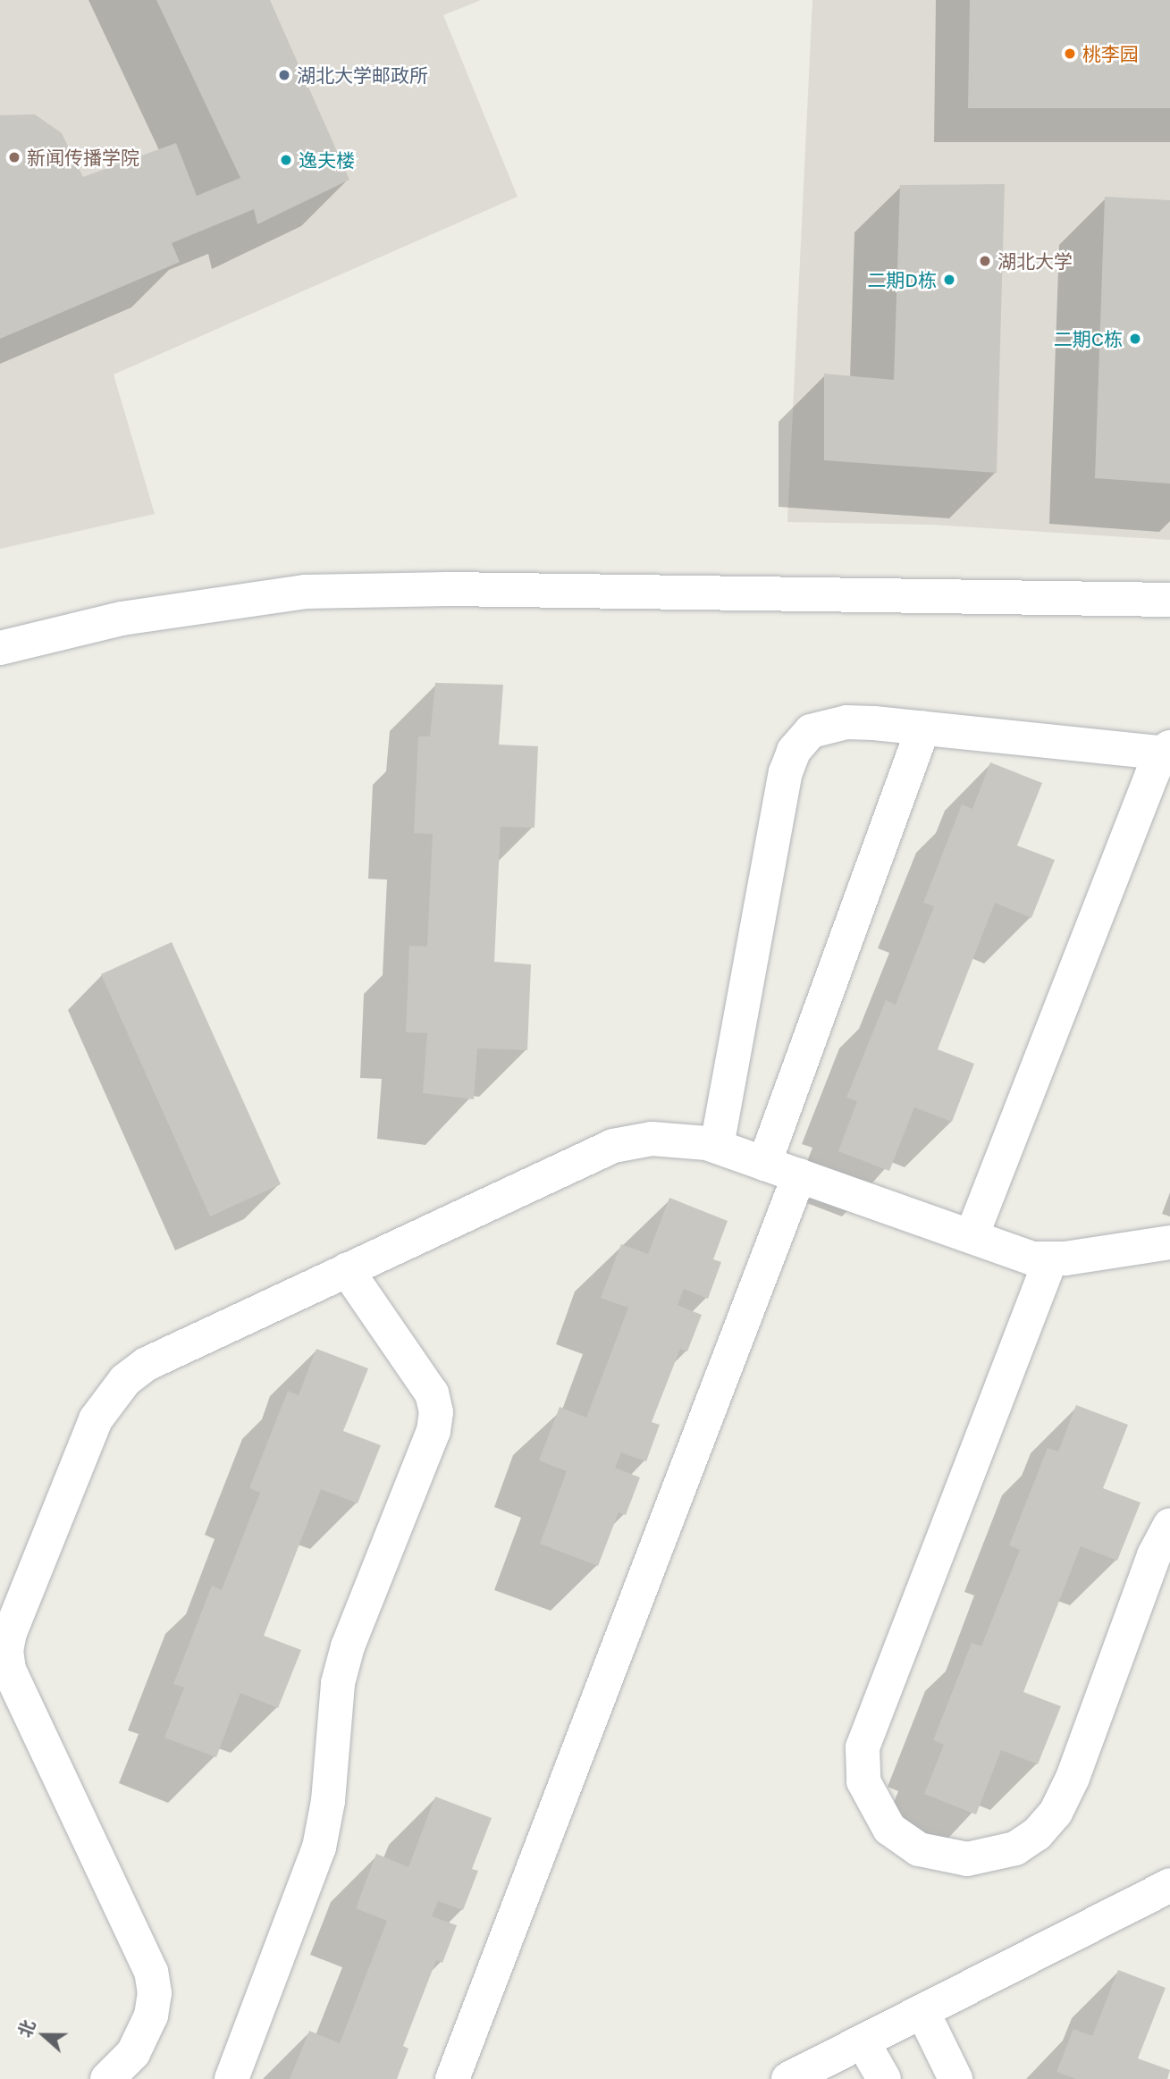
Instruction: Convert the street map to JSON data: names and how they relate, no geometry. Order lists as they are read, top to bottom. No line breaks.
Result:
{"places":["桃李园","湖北大学邮政所","新闻传播学院","逸夫楼","湖北大学","二期D栋","二期C栋"],"north":"left"}
